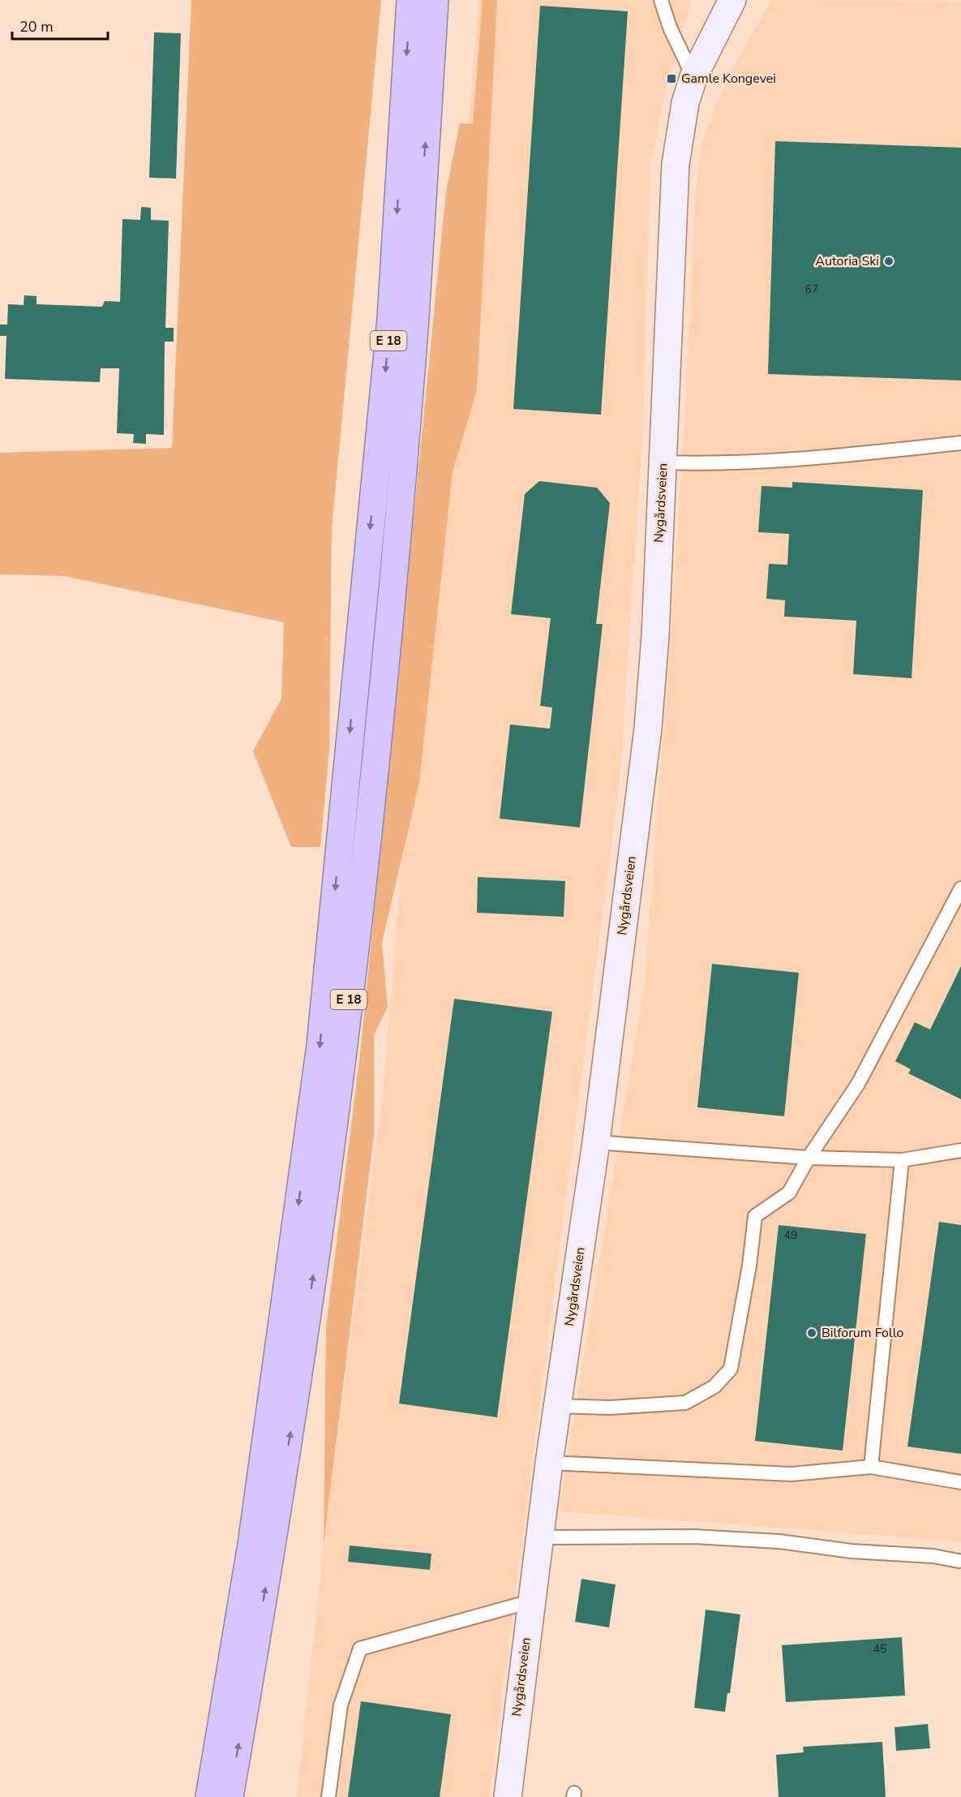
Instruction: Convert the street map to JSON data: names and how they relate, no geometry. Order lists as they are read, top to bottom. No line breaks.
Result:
{"streets":{"highway":["E 18"],"street":["Nygårdsveien"]},"places":{"transit":["Gamle Kongevei"],"other":["Autoria Ski","Bilforum Follo"]},"house_numbers":["67","49","45"],"scale_bar":"20 m"}
